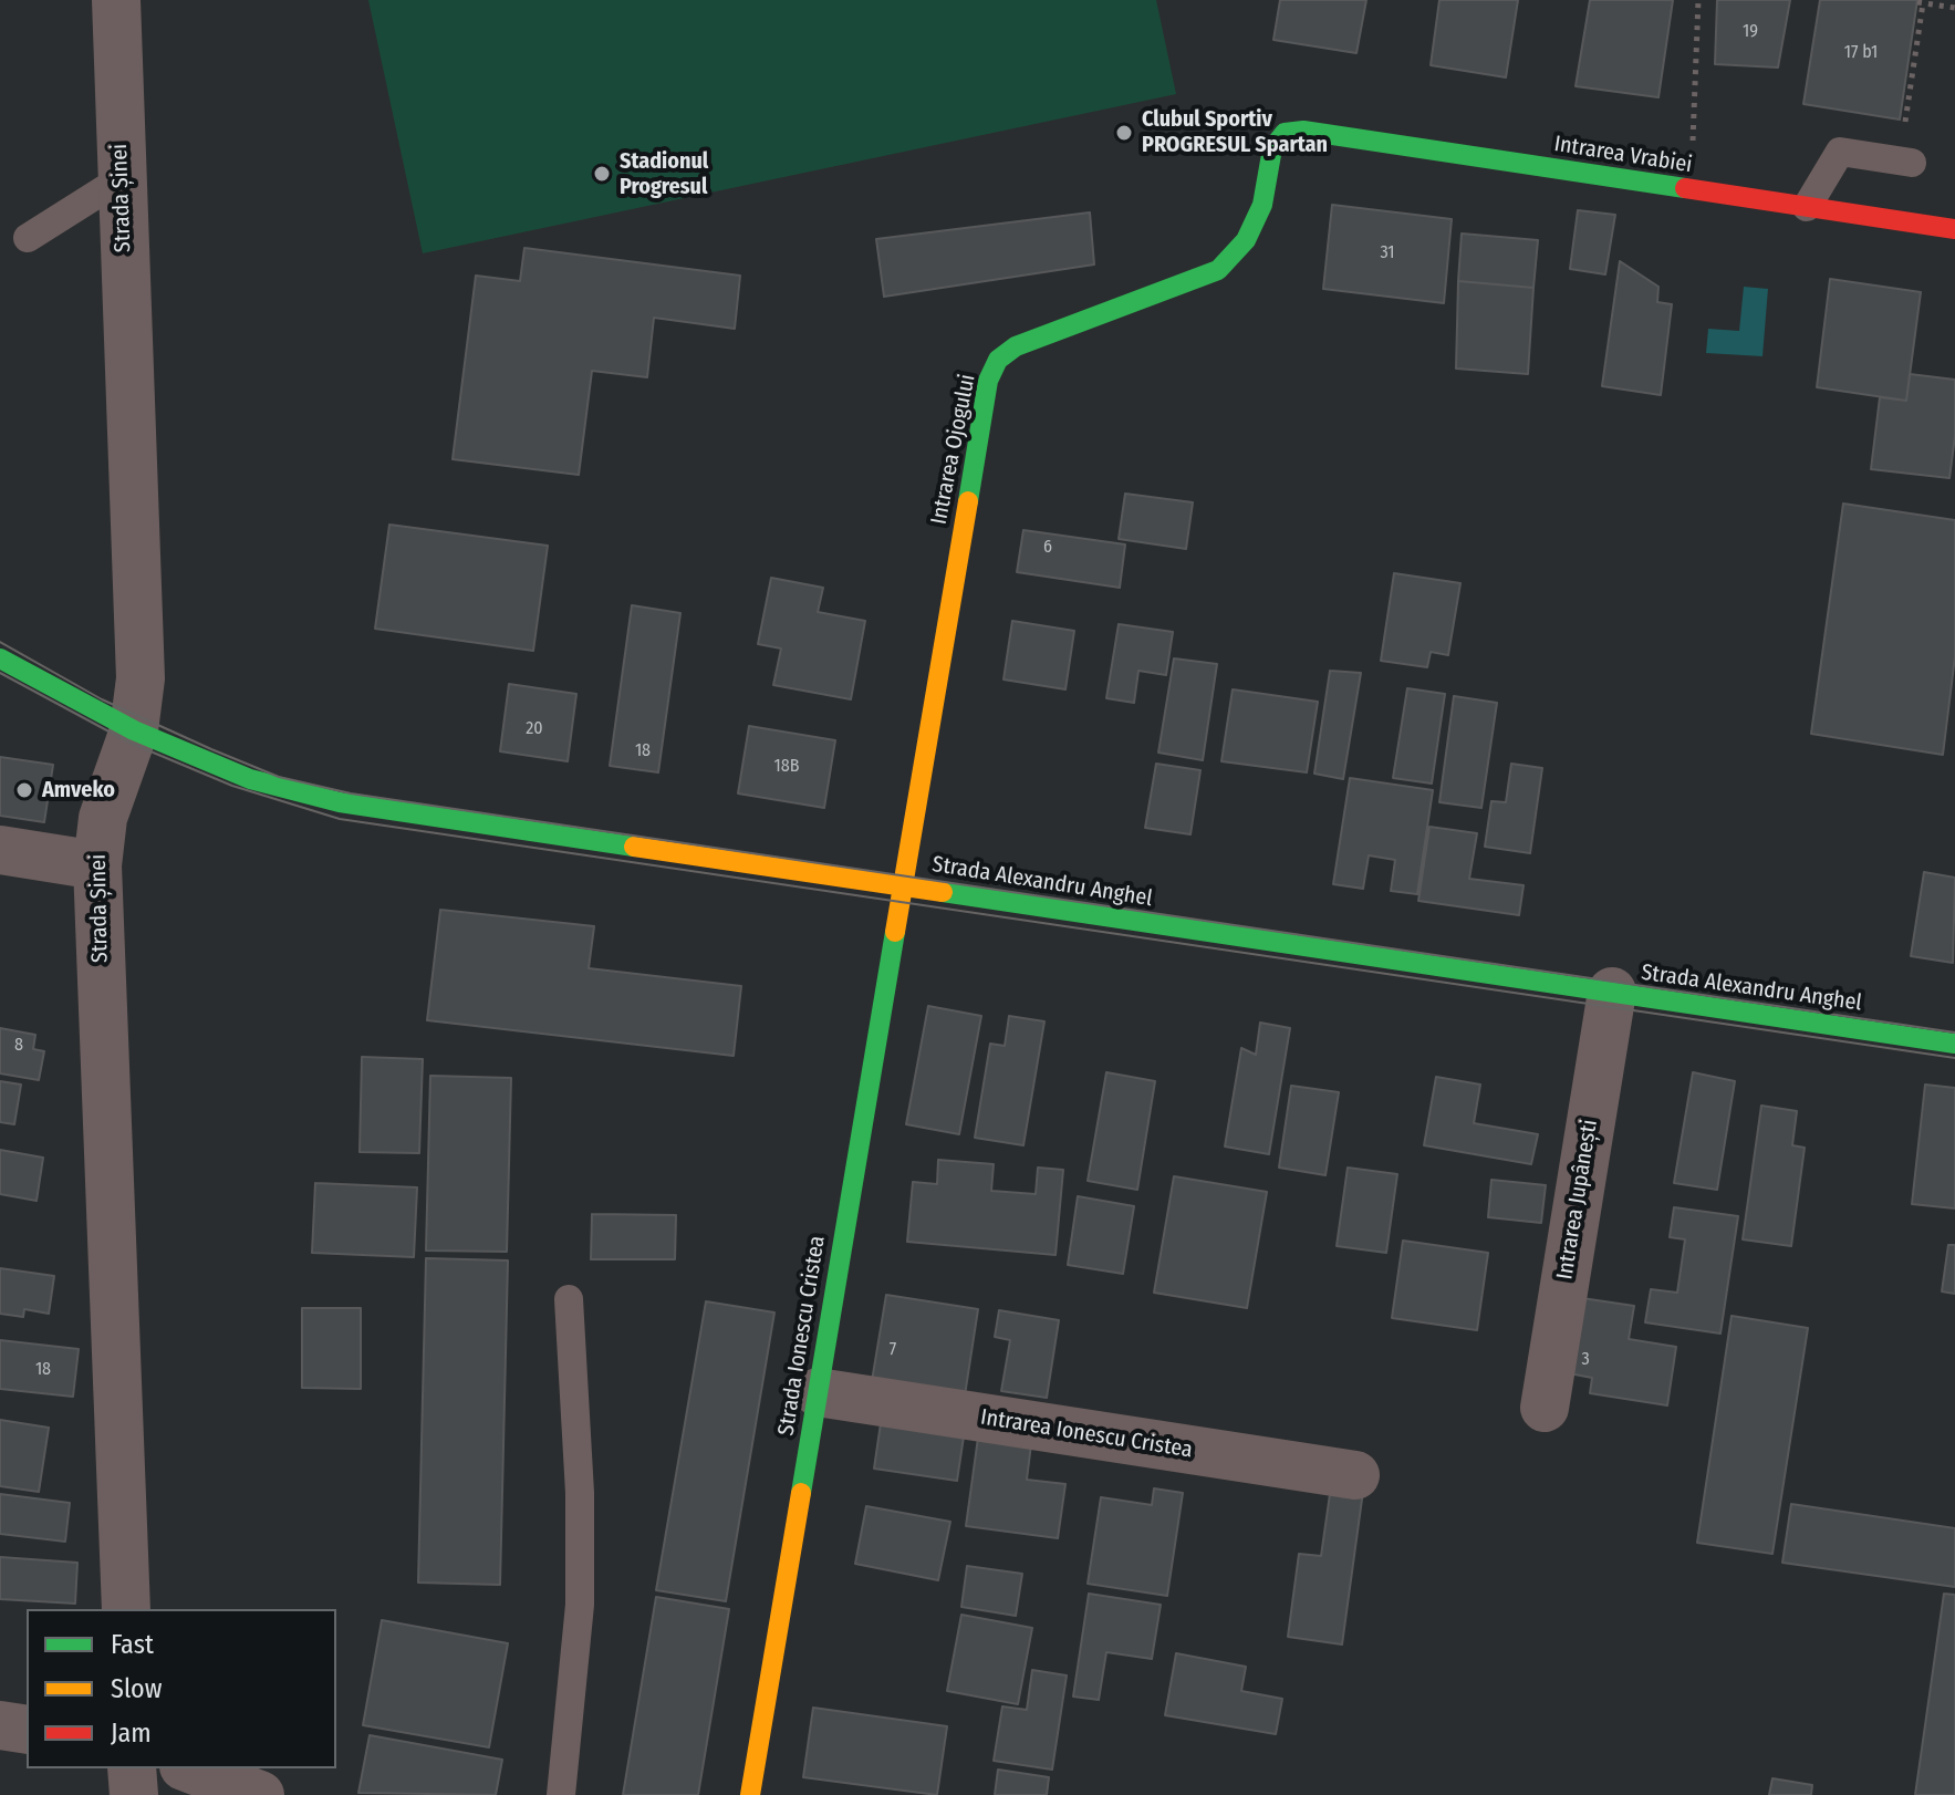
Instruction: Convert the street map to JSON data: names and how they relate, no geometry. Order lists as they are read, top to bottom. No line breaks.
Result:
{"streets":{"street":["Intrarea Vrabiei","Strada Șinei","Intrarea Ojogului","Strada Alexandru Anghel","Intrarea Jupânești","Strada Ionescu Cristea","Intrarea Ionescu Cristea"]},"crossings":[["Intrarea Vrabiei","Intrarea Ojogului"],["Strada Șinei","Strada Alexandru Anghel"],["Intrarea Ojogului","Strada Alexandru Anghel"],["Intrarea Ojogului","Strada Ionescu Cristea"],["Strada Alexandru Anghel","Intrarea Jupânești"],["Strada Alexandru Anghel","Strada Ionescu Cristea"],["Strada Ionescu Cristea","Intrarea Ionescu Cristea"]],"places":["Clubul Sportiv PROGRESUL Spartan","Stadionul Progresul","Amveko"],"house_numbers":["19","17 b1","31","6","20","18","18В","8","7","3","18"],"legend":["Fast","Slow","Jam"]}
